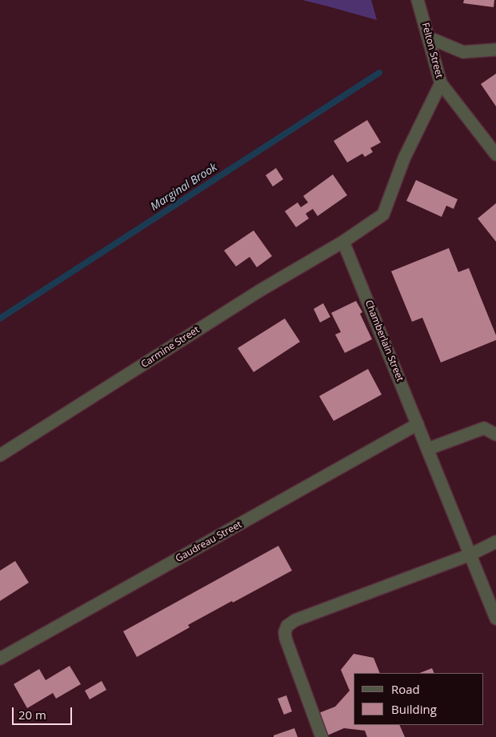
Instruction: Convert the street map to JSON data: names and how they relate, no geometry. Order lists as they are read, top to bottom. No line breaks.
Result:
{"streets":{"street":["Felton Street","Chamberlain Street","Carmine Street","Gaudreau Street"]},"crossings":[["Chamberlain Street","Carmine Street"],["Chamberlain Street","Gaudreau Street"]],"water":["Marginal Brook"],"legend":["Road","Building"],"scale_bar":"20 m"}
